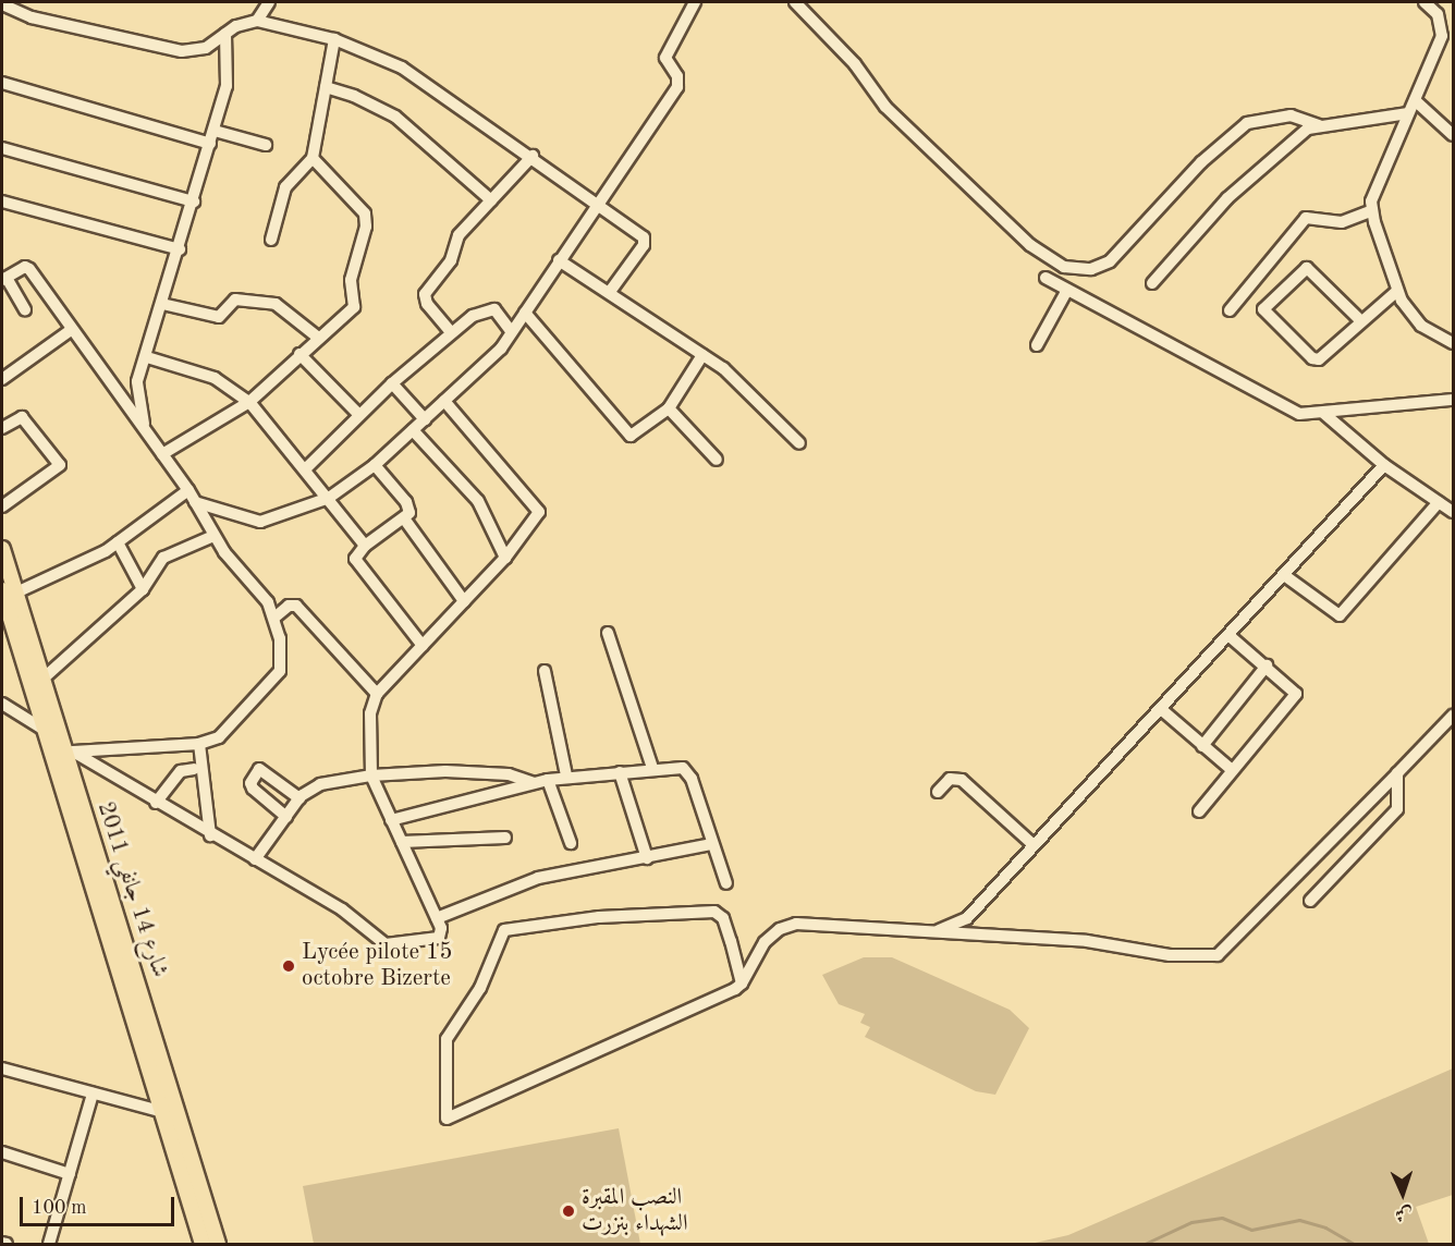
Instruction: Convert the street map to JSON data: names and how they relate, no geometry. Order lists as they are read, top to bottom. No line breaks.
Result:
{"streets":{"main road":["شارع 14 جانفي 2011"]},"places":["Lycée pilote 15 octobre Bizerte","النصب المقبرة الشهداء بنزرت"],"scale_bar":"100 m","north":"bottom"}
